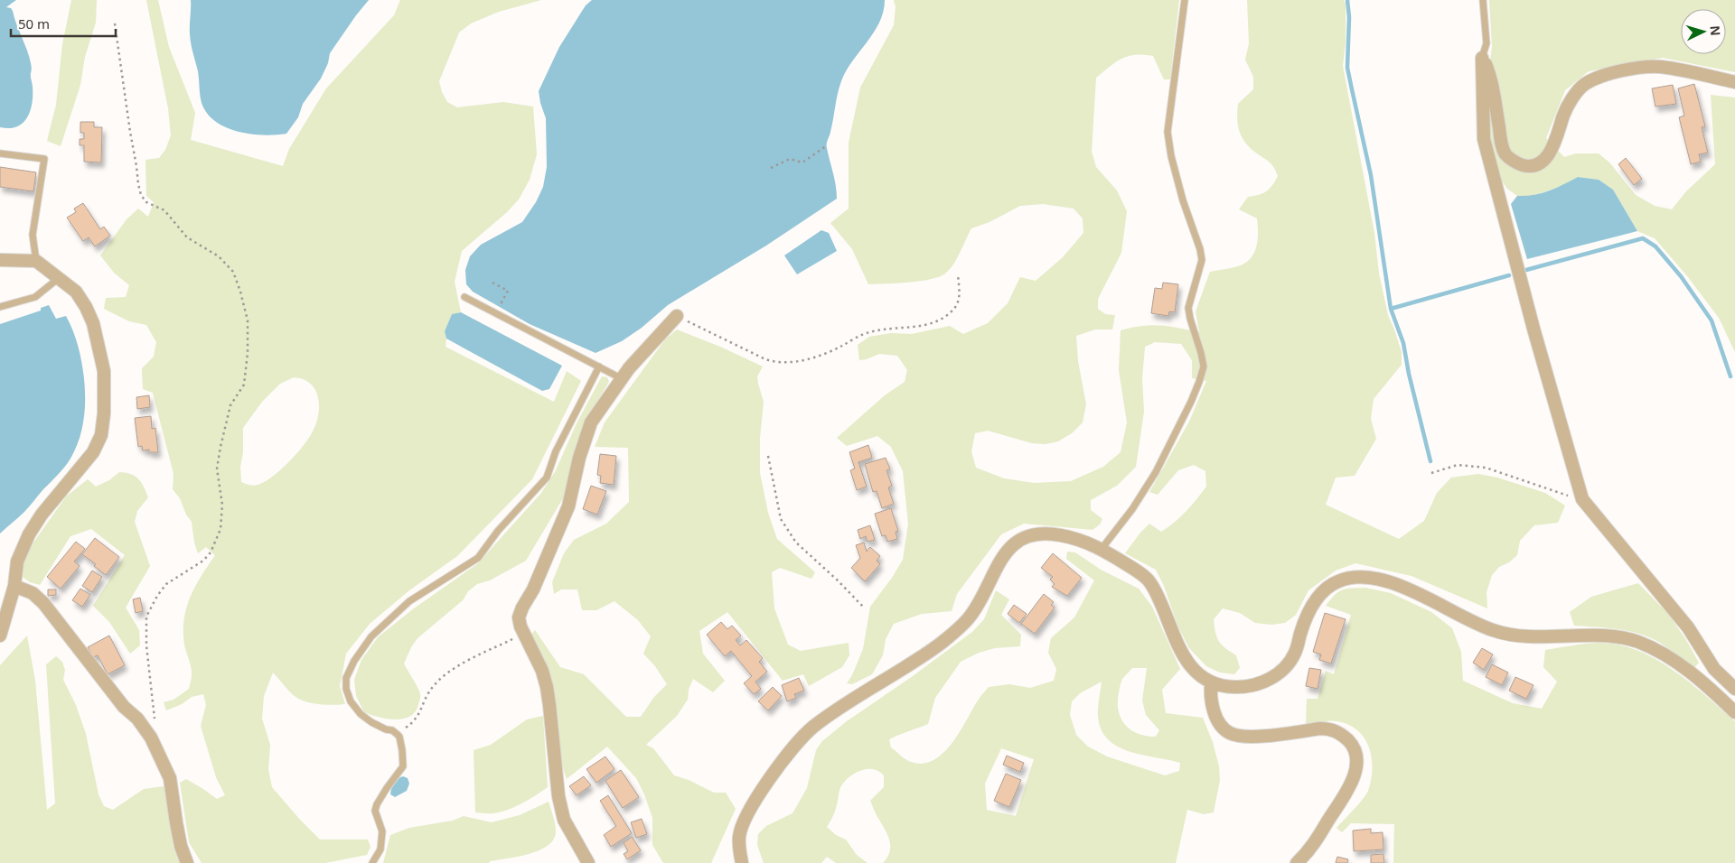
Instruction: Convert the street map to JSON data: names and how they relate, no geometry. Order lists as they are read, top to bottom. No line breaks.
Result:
{"scale_bar":"50 m","north":"right"}
